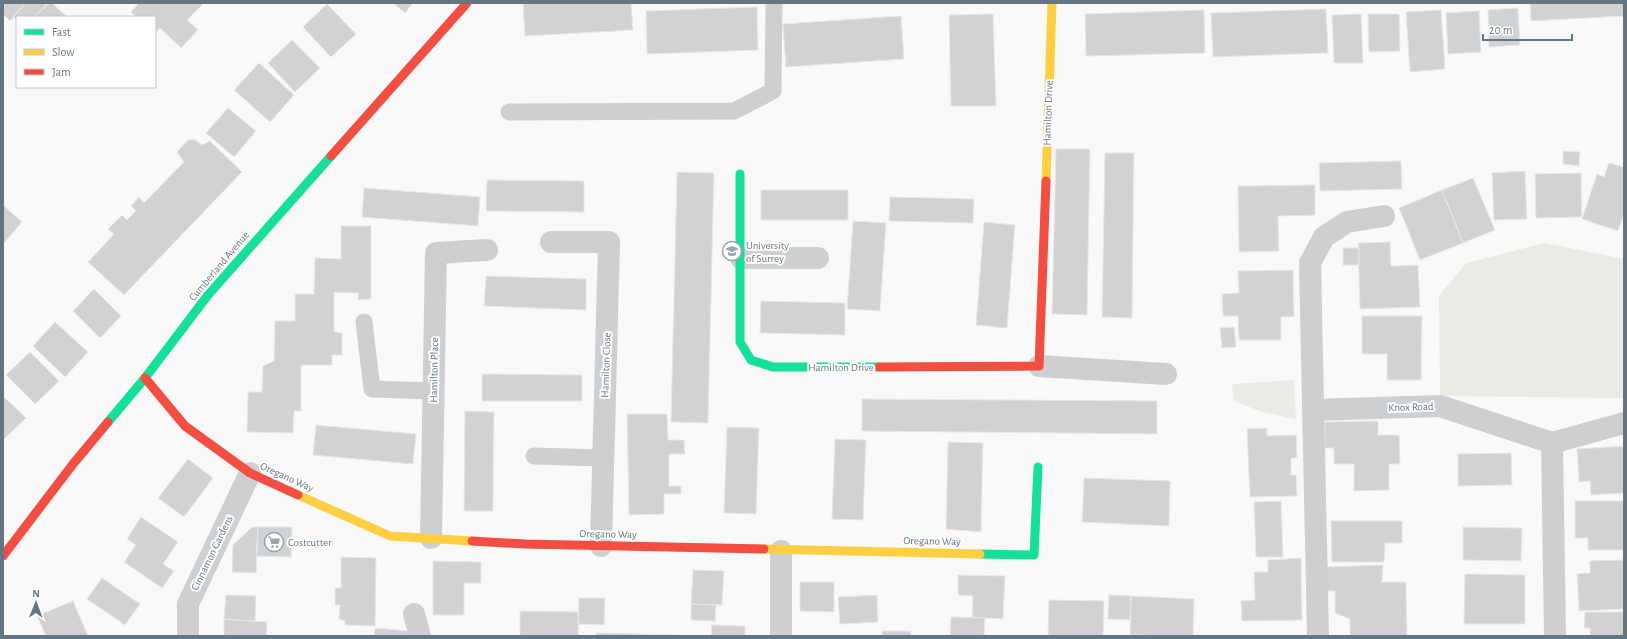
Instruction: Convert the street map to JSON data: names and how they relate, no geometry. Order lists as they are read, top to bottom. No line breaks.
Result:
{"streets":{"street":["Hamilton Drive","Cumberland Avenue","Hamilton Close","Hamilton Place","Knox Road","Oregano Way","Cinnamon Gardens"]},"crossings":[["Cumberland Avenue","Oregano Way"],["Hamilton Close","Oregano Way"],["Hamilton Place","Oregano Way"],["Oregano Way","Cinnamon Gardens"]],"places":{"school or university":["University of Surrey"],"supermarket":["Costcutter"]},"legend":["Fast","Slow","Jam"],"scale_bar":"20 m","north":"top"}
